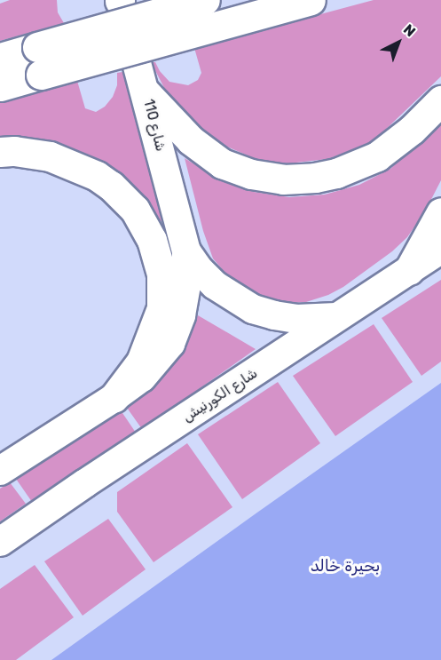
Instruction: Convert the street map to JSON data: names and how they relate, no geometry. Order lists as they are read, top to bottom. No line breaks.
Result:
{"streets":{"main road":["شارع 110","شارع الكورنيش"]},"water":["بحيرة خالد"],"north":"top right"}
